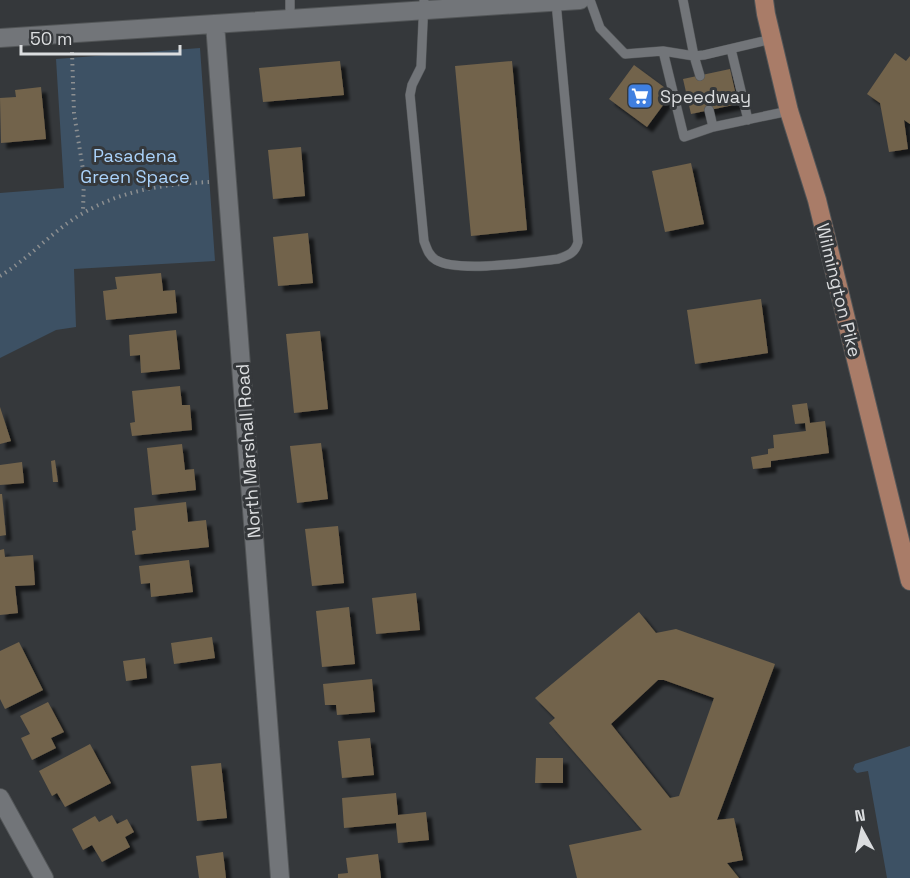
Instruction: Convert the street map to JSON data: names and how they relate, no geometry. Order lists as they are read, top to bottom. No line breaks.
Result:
{"streets":{"main road":["Wilmington Pike"],"street":["North Marshall Road"]},"parks":["Pasadena Green Space"],"places":{"supermarket":["Speedway"]},"scale_bar":"50 m","north":"top"}
